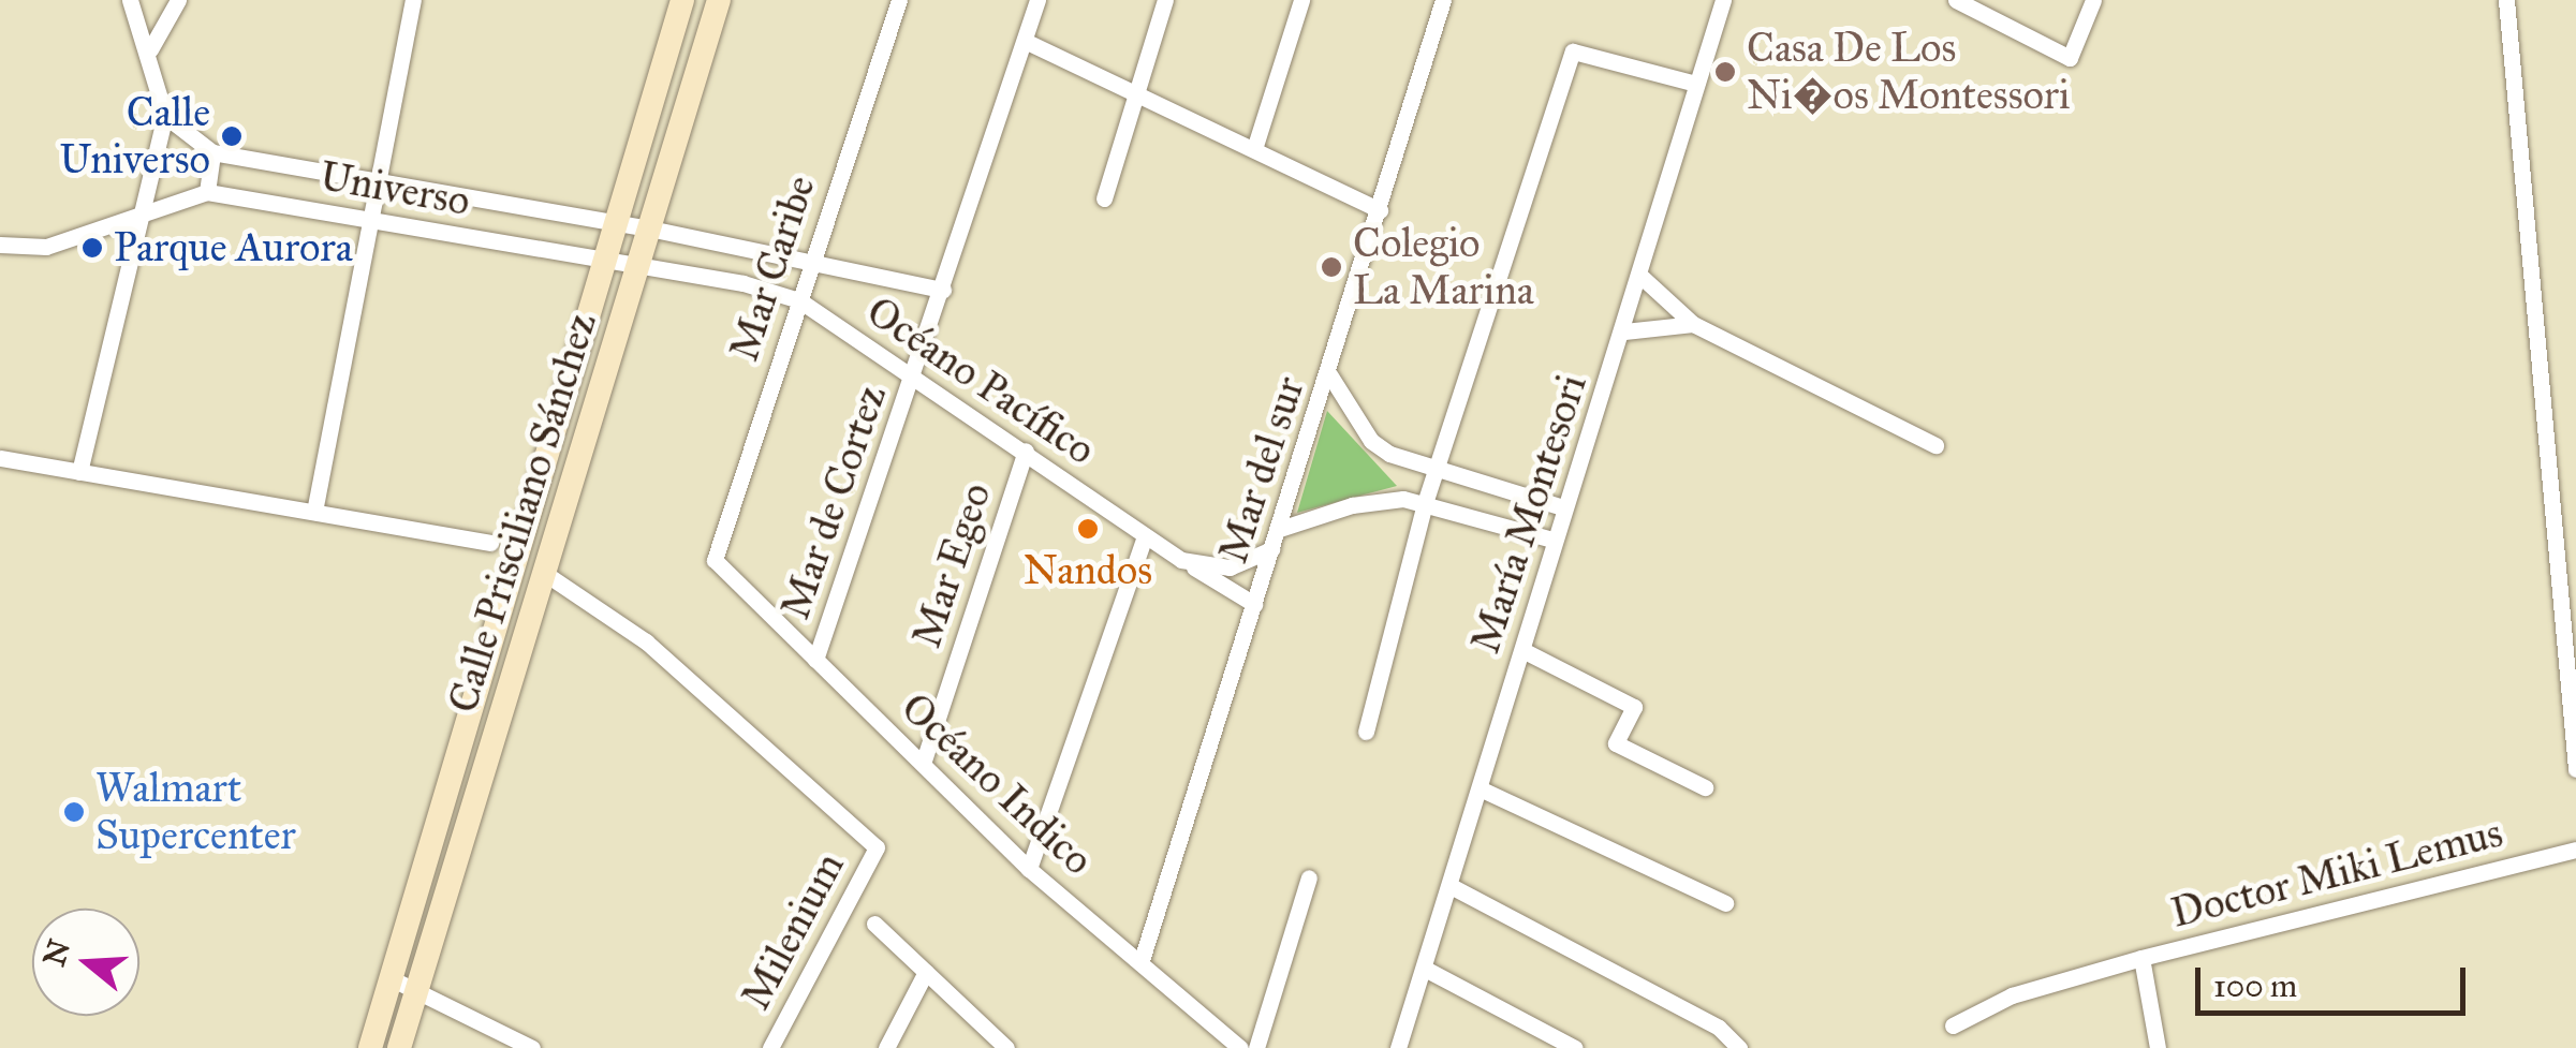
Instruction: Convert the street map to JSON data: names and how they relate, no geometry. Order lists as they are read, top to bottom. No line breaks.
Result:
{"streets":{"main road":["Calle Prisciliano Sánchez"],"street":["Universo","Mar Caribe","Océano Pacífico","Mar del sur","Mar de Cortez","María Montesori","Mar Egeo","Océano Indico","Doctor Miki Lemus","Milenium"]},"crossings":[["Universo","Océano Pacífico"],["Universo","Calle Prisciliano Sánchez"],["Mar Caribe","Océano Pacífico"],["Mar Caribe","Océano Indico"],["Océano Pacífico","Mar del sur"],["Océano Pacífico","Mar de Cortez"],["Océano Pacífico","Calle Prisciliano Sánchez"],["Océano Pacífico","Mar Egeo"],["Mar del sur","Océano Indico"],["Mar de Cortez","Océano Indico"],["Calle Prisciliano Sánchez","Milenium"],["Mar Egeo","Océano Indico"]],"places":["Casa De Los Ni�os Montessori","Calle Universo","Parque Aurora","Colegio La Marina","Nandos","Walmart Supercenter"],"scale_bar":"100 m","north":"left"}
